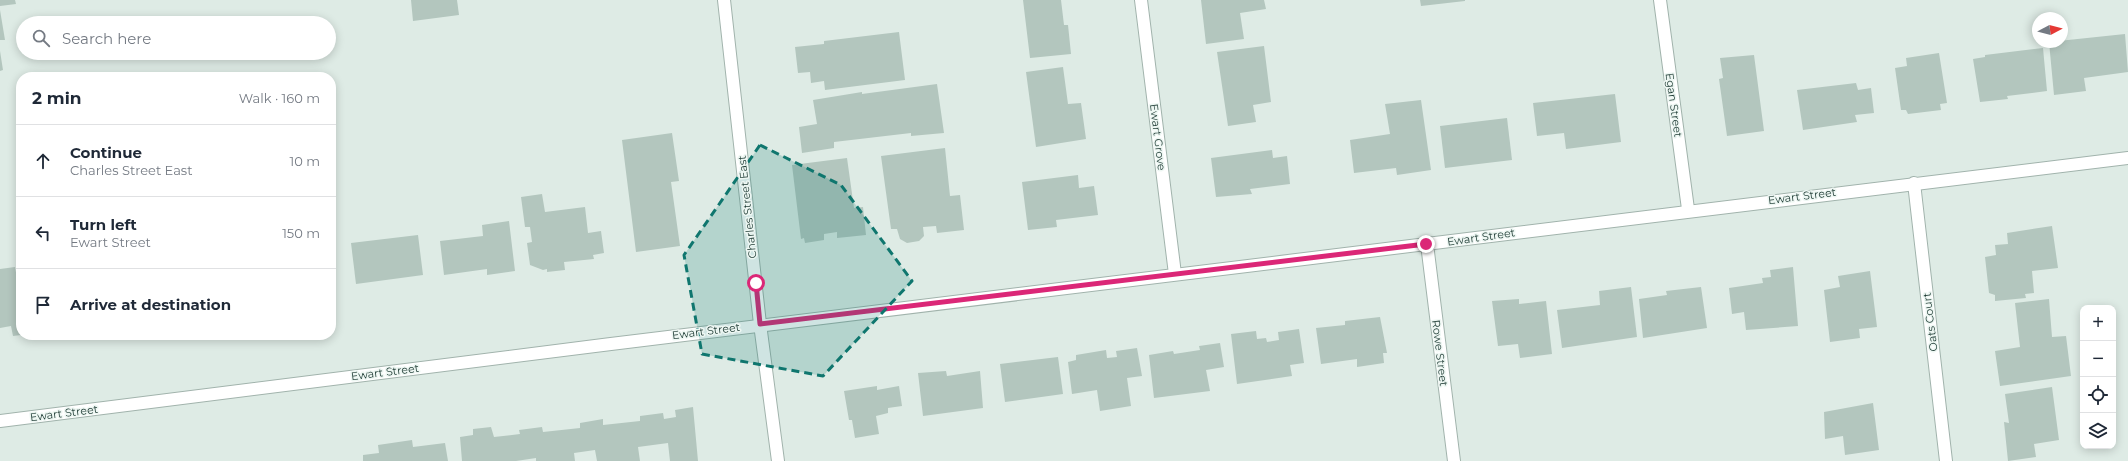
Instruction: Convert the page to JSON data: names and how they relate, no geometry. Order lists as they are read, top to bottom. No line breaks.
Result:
{"streets":{"street":["Egan Street","Ewart Grove","Ewart Street","Charles Street East","Oats Court","Rowe Street"]},"crossings":[["Egan Street","Ewart Street"],["Ewart Grove","Ewart Street"],["Ewart Street","Charles Street East"],["Ewart Street","Oats Court"],["Ewart Street","Rowe Street"]],"north":"right","page":{"search":"Search here","heading":["2 min","Walk · 160 m"],"list":[["Continue","Charles Street East","10 m"],["Turn left","Ewart Street","150 m"],"Arrive at destination"],"map_buttons":["+","−"]}}
